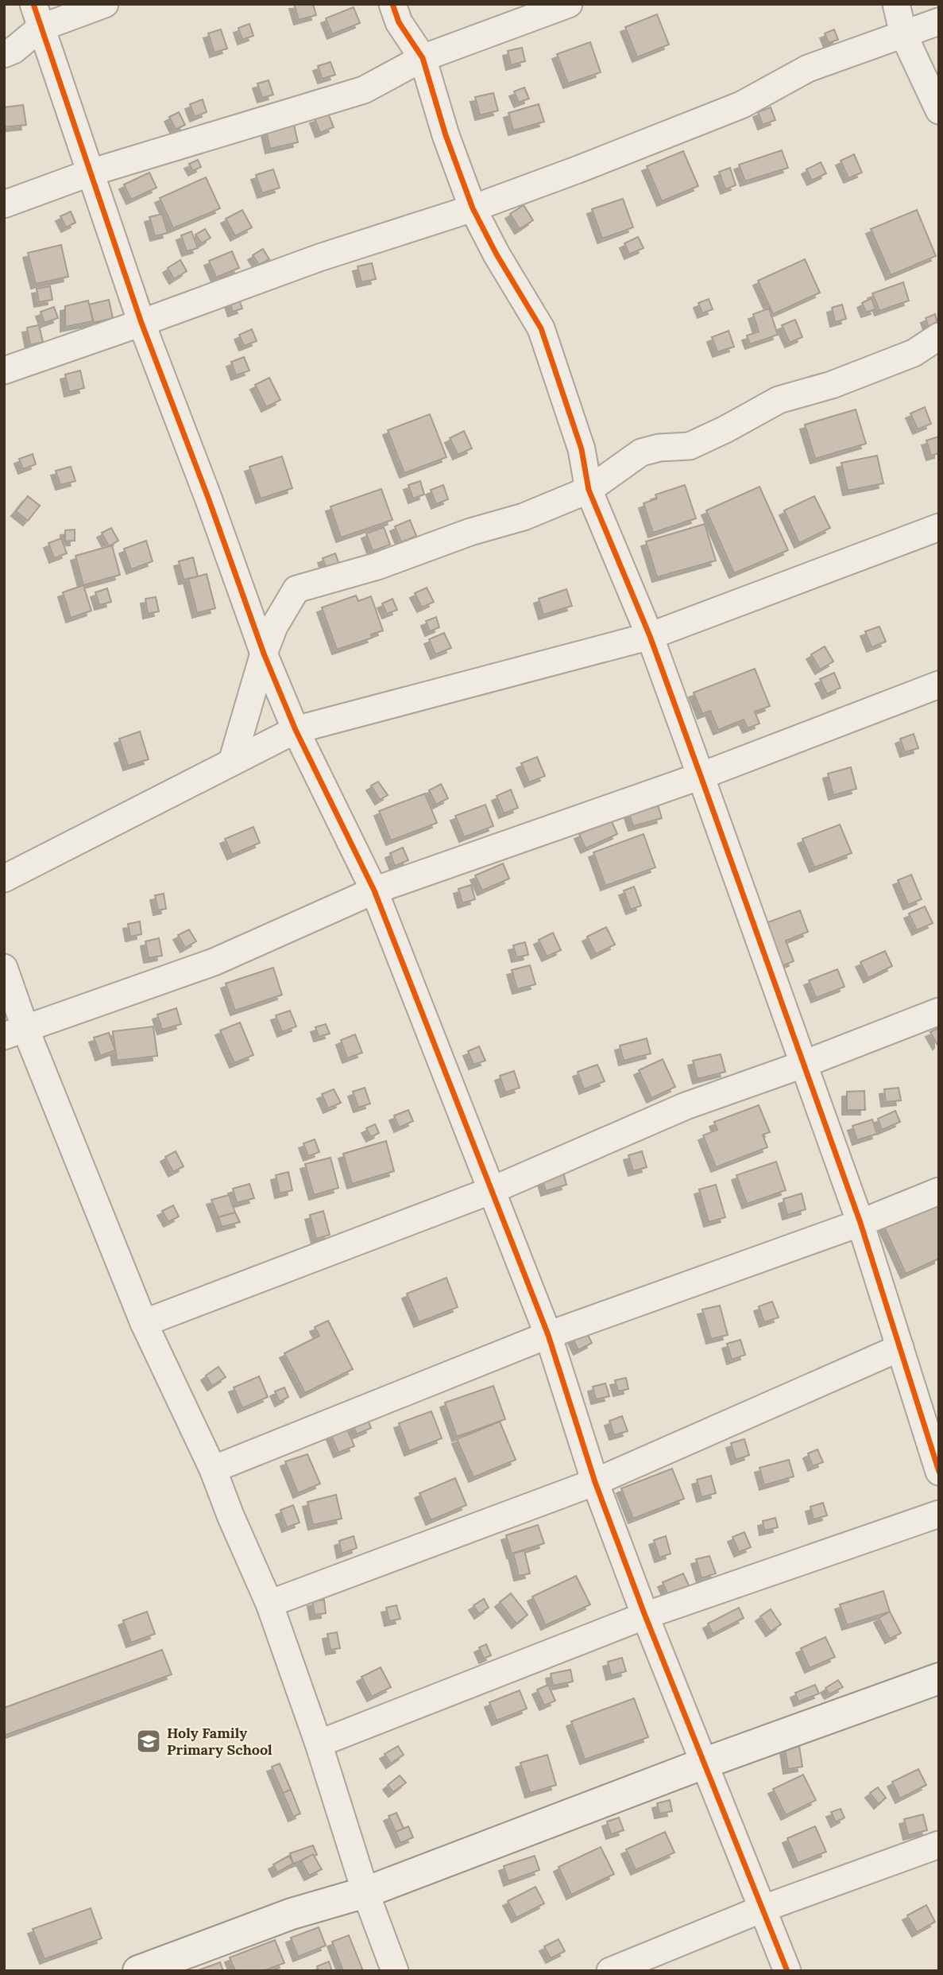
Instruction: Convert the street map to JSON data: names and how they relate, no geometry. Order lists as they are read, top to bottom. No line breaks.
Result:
{"places":{"school or university":["Holy Family Primary School"]}}
